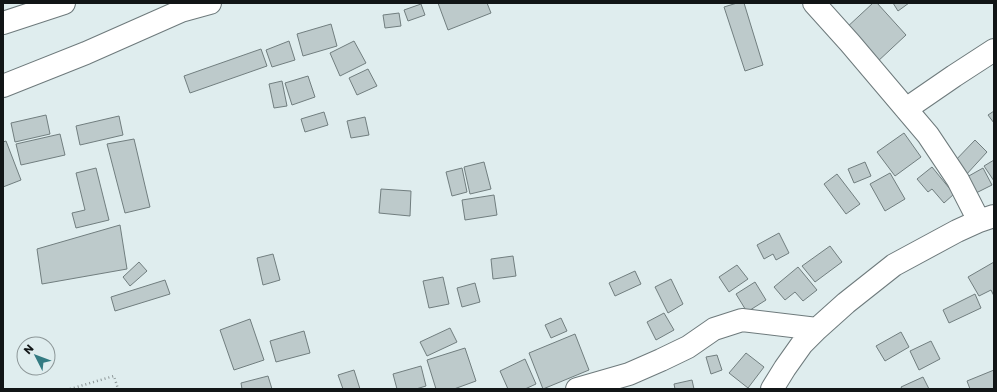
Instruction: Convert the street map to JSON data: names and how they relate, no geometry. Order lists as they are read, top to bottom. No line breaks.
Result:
{"north":"top left"}
